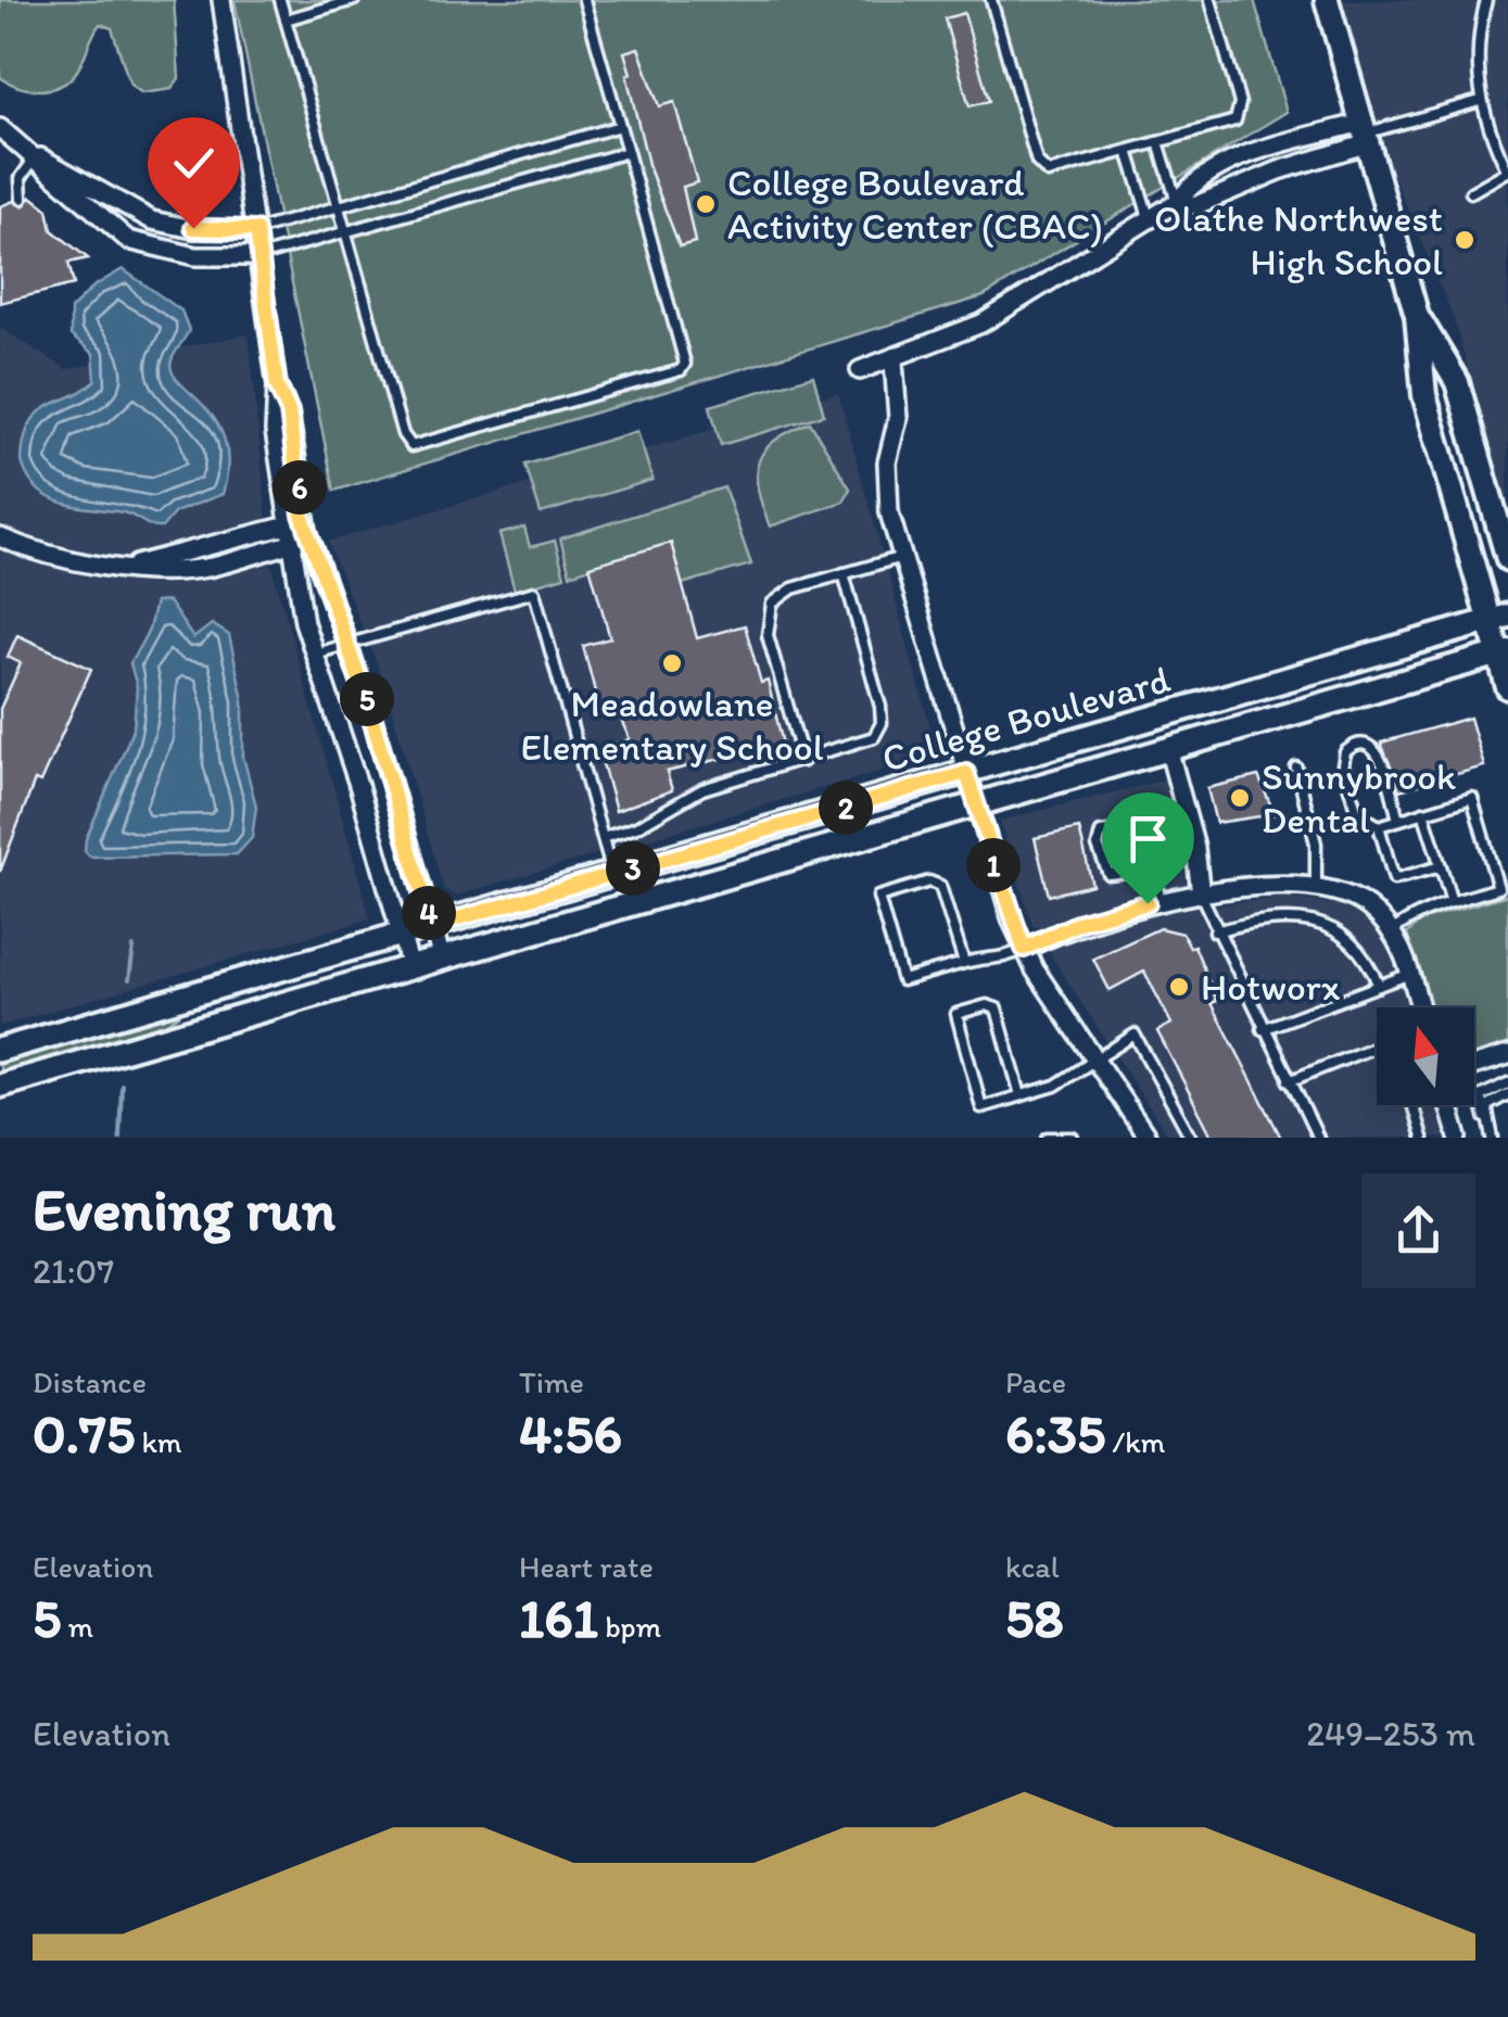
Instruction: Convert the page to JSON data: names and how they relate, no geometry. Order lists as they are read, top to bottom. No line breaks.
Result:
{"streets":{"main road":["College Boulevard"]},"places":["College Boulevard Activity Center (CBAC)","Olathe Northwest High School","Meadowlane Elementary School","Sunnybrook Dental","Hotworx"],"north":"top","page":{"pins":["6","5","2","1","3","4"],"heading":["Evening run","21:07"],"stats":[["Distance","0.75 km"],["Time","4:56"],["Pace","6:35 /km"],["Elevation","5 m"],["Heart rate","161 bpm"],["kcal","58"]],"chart":["Elevation","249–253 m"]}}
